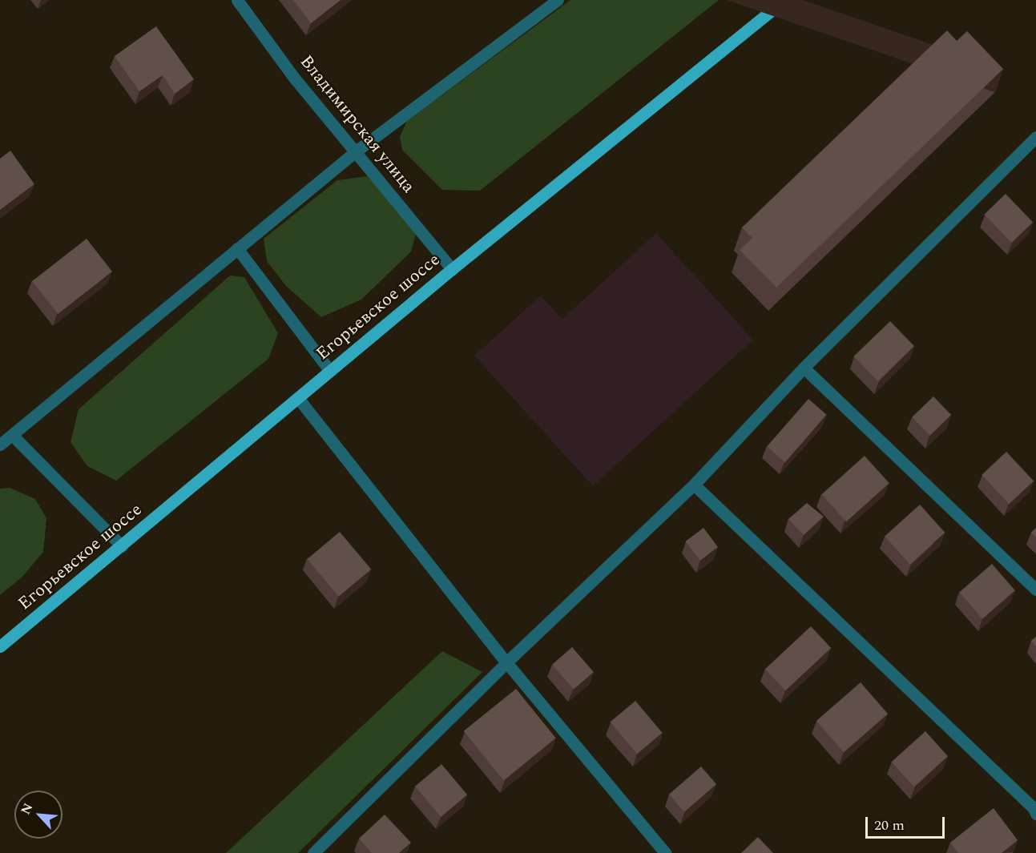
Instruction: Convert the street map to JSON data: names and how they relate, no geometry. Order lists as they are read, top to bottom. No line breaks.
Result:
{"streets":{"main road":["Егорьевское шоссе"],"street":["Владимирская улица"]},"crossings":[["Владимирская улица","Егорьевское шоссе"]],"scale_bar":"20 m","north":"top left"}
